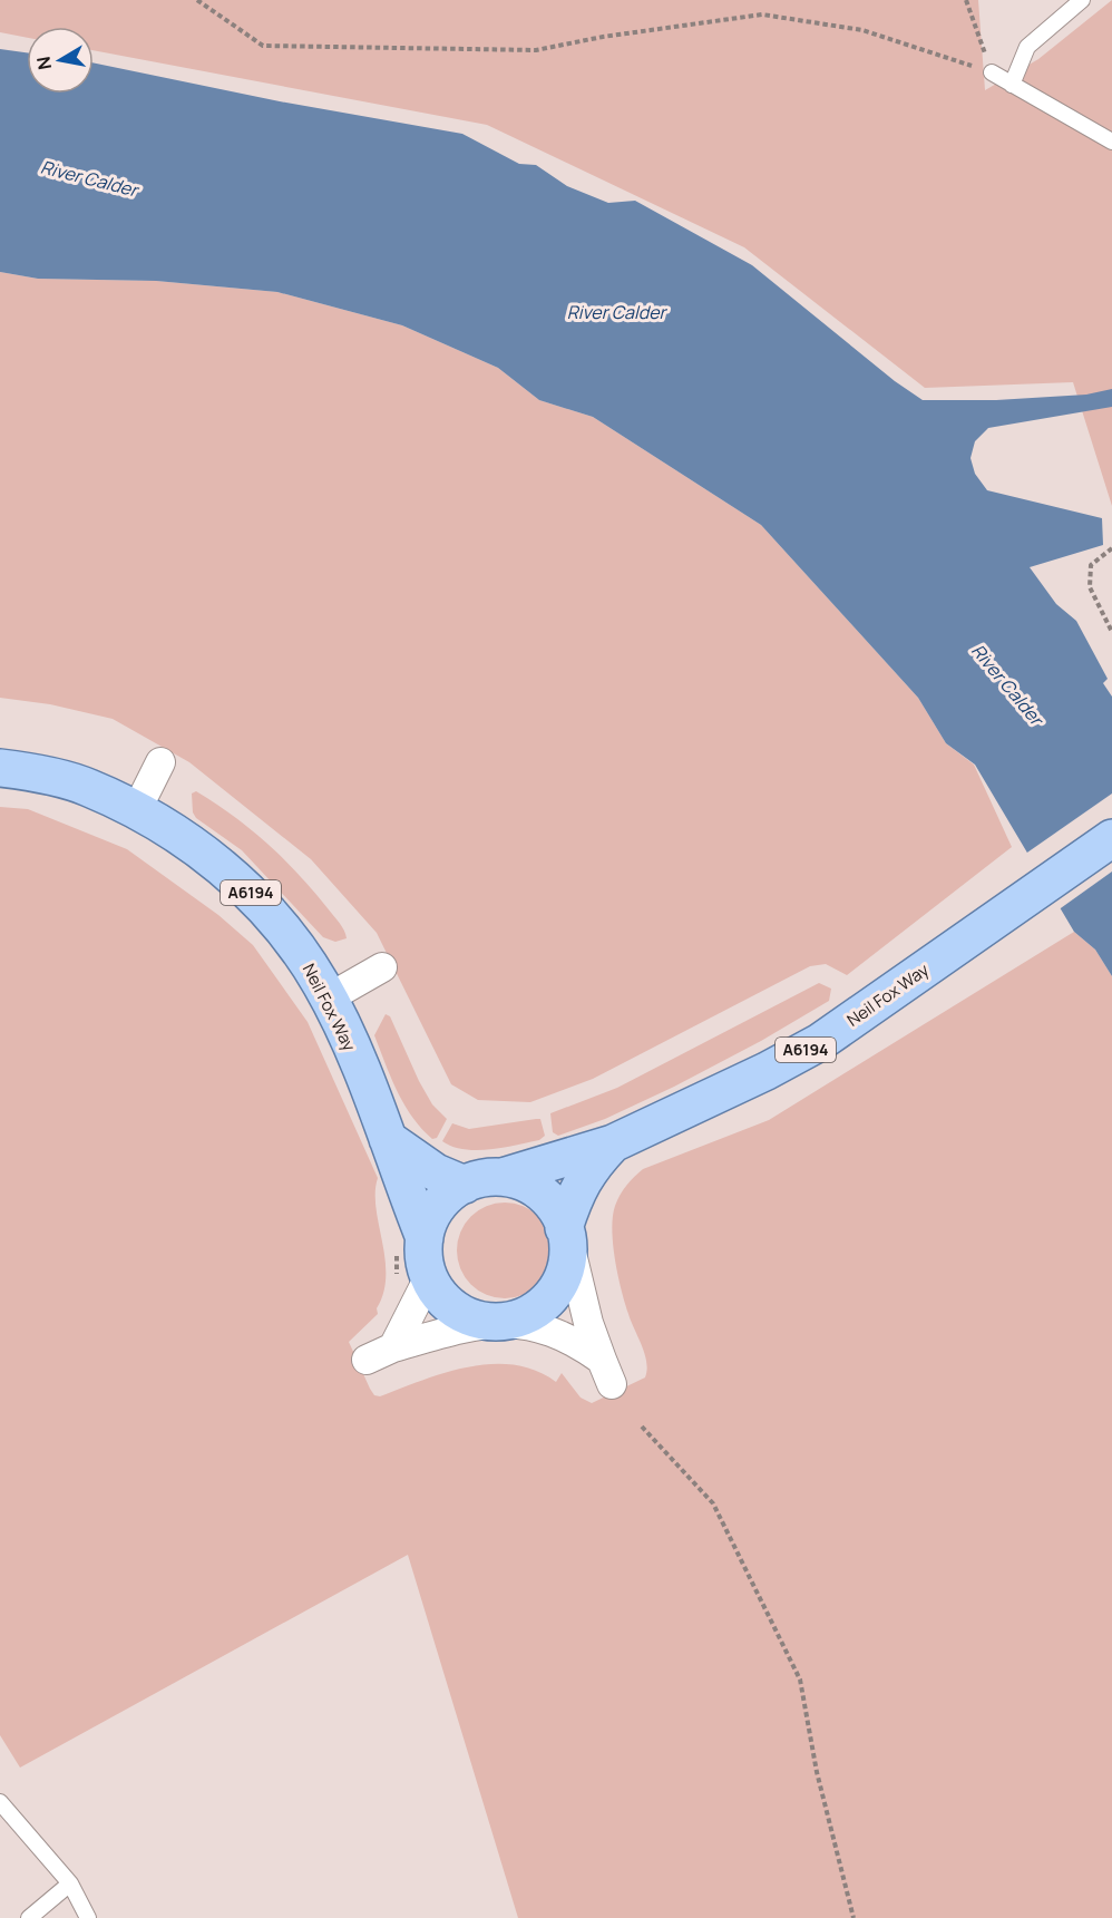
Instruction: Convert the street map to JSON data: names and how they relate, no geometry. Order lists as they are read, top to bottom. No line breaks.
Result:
{"streets":{"main road":["A6194","Neil Fox Way"]},"water":["River Calder"],"north":"left"}
